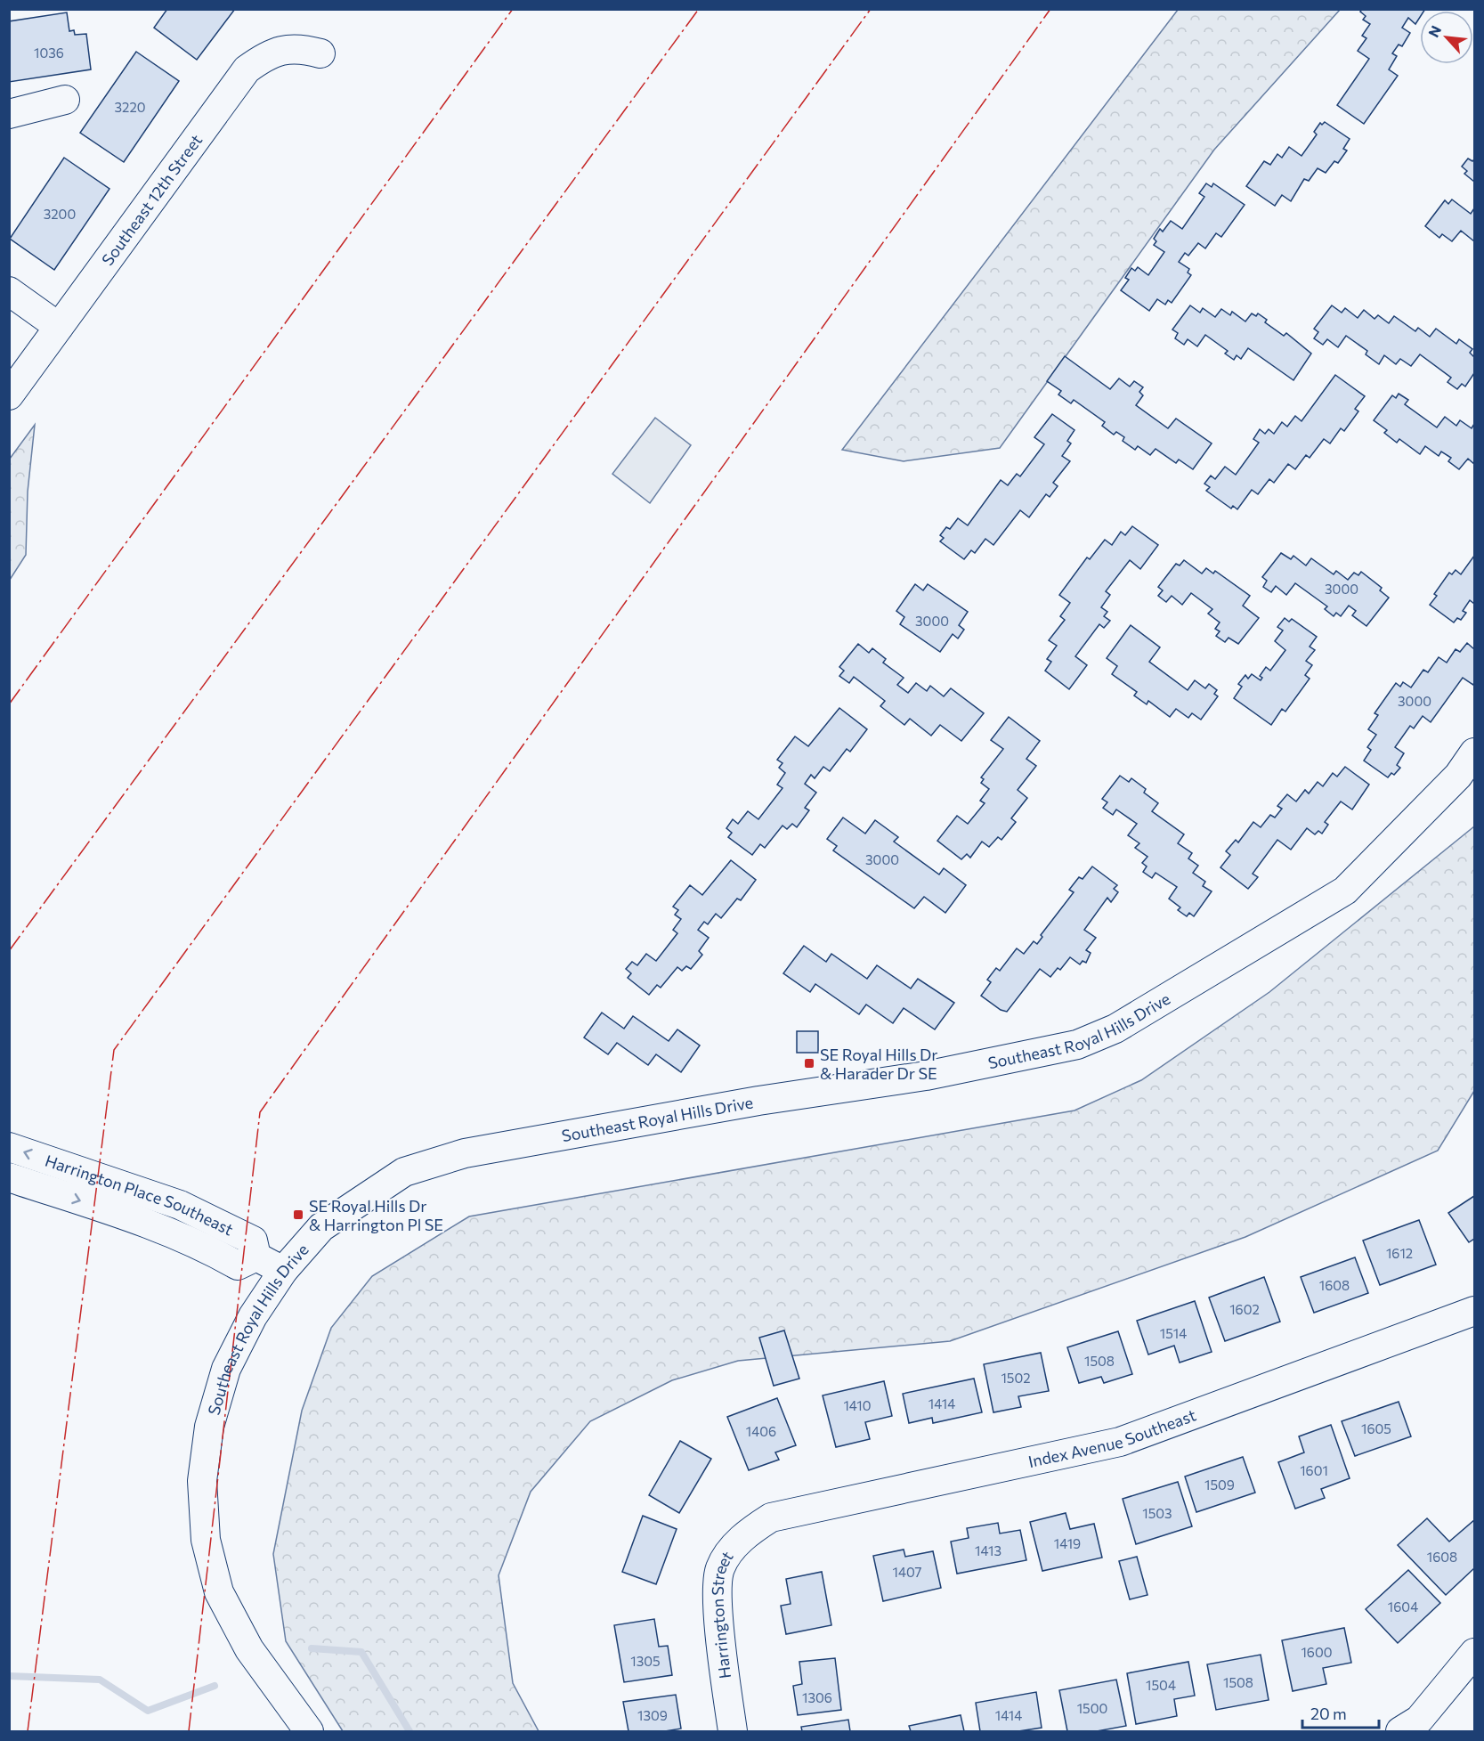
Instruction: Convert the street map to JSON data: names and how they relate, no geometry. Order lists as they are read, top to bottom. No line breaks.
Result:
{"streets":{"street":["Southeast 12th Street","Southeast Royal Hills Drive","Harrington Place Southeast","Index Avenue Southeast","Harrington Street"]},"crossings":[["Southeast Royal Hills Drive","Harrington Place Southeast"],["Index Avenue Southeast","Harrington Street"]],"places":{"transit":["SE Royal Hills Dr & Harader Dr SE","SE Royal Hills Dr & Harrington Pl SE"]},"house_numbers":["1036","3220","3200","3000","3000","3000","3000","1612","1608","1602","1514","1508","1502","1414","1410","1605","1406","1601","1509","1503","1419","1413","1608","1407","1604","1600","1305","1508","1504","1306","1500","1309","1414"],"scale_bar":"20 m","north":"top left"}
